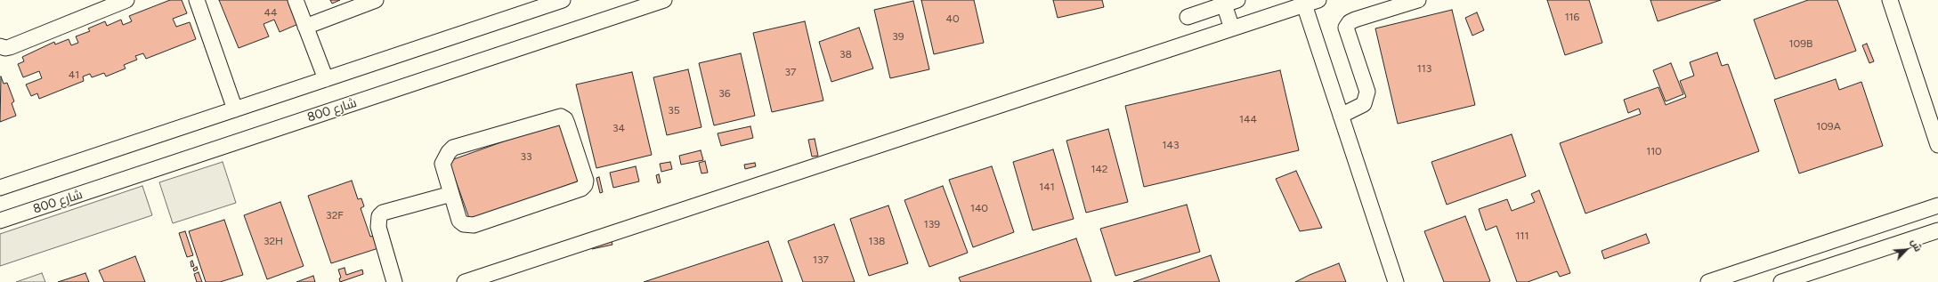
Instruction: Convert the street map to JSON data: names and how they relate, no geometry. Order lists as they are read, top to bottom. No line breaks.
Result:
{"streets":{"street":["شارع 800"]},"house_numbers":["44","116","40","39","109B","38","113","37","41","36","35","144","109A","34","143","110","33","142","141","140","32F","139","111","32H","138","137"],"north":"top right"}
